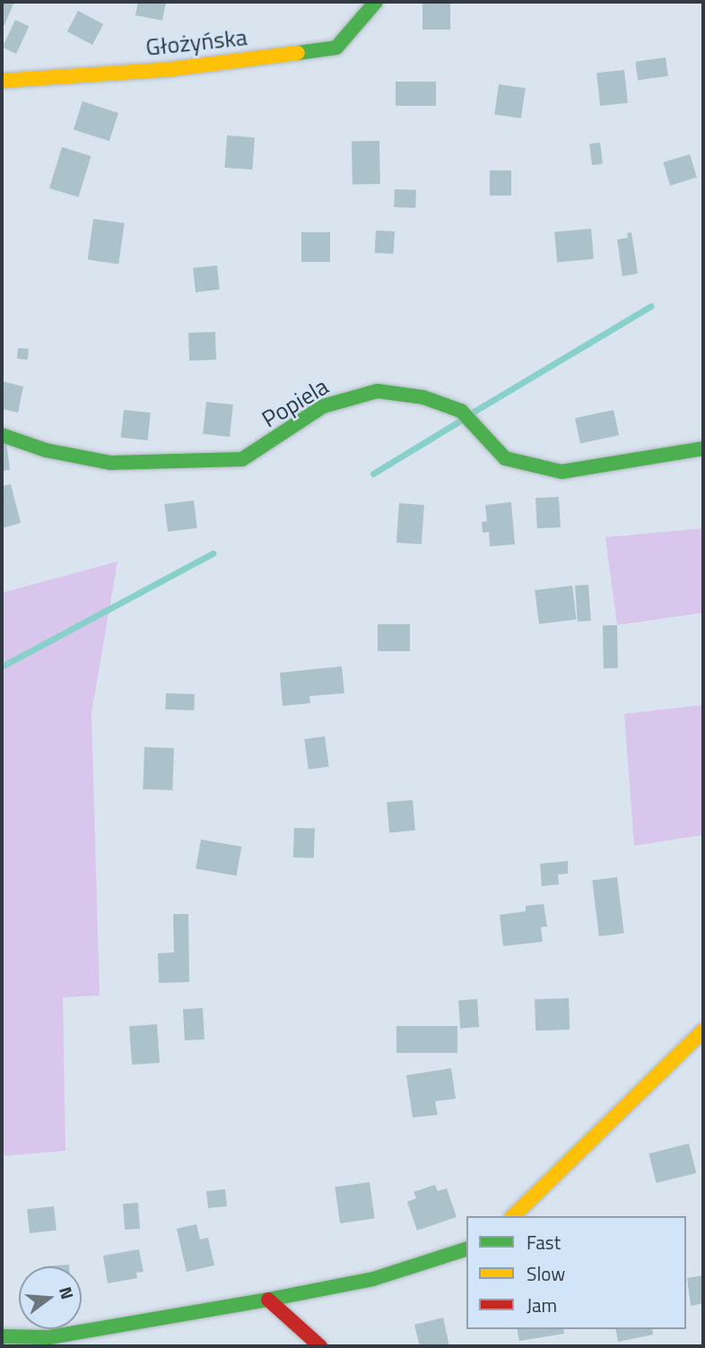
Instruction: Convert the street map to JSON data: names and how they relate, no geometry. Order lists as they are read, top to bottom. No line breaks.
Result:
{"streets":{"street":["Głożyńska","Popiela"]},"legend":["Fast","Slow","Jam"],"north":"right"}
